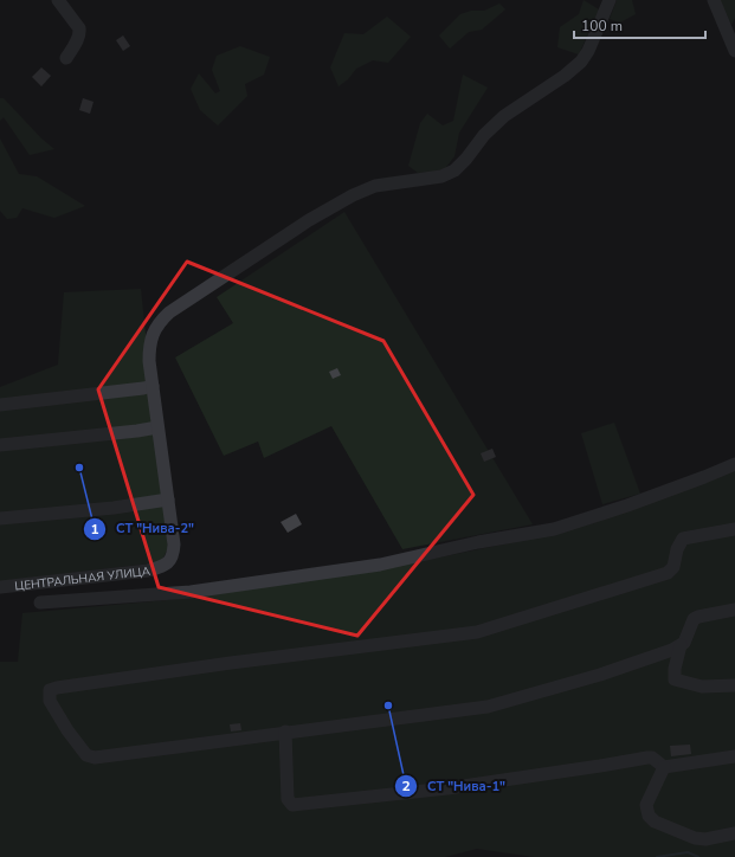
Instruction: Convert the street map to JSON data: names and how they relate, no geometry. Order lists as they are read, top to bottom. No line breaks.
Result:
{"streets":{"street":["ЦЕНТРАЛЬНАЯ УЛИЦА"]},"places":["СТ \"Нива-2\"","СТ \"Нива-1\""],"scale_bar":"100 m"}
